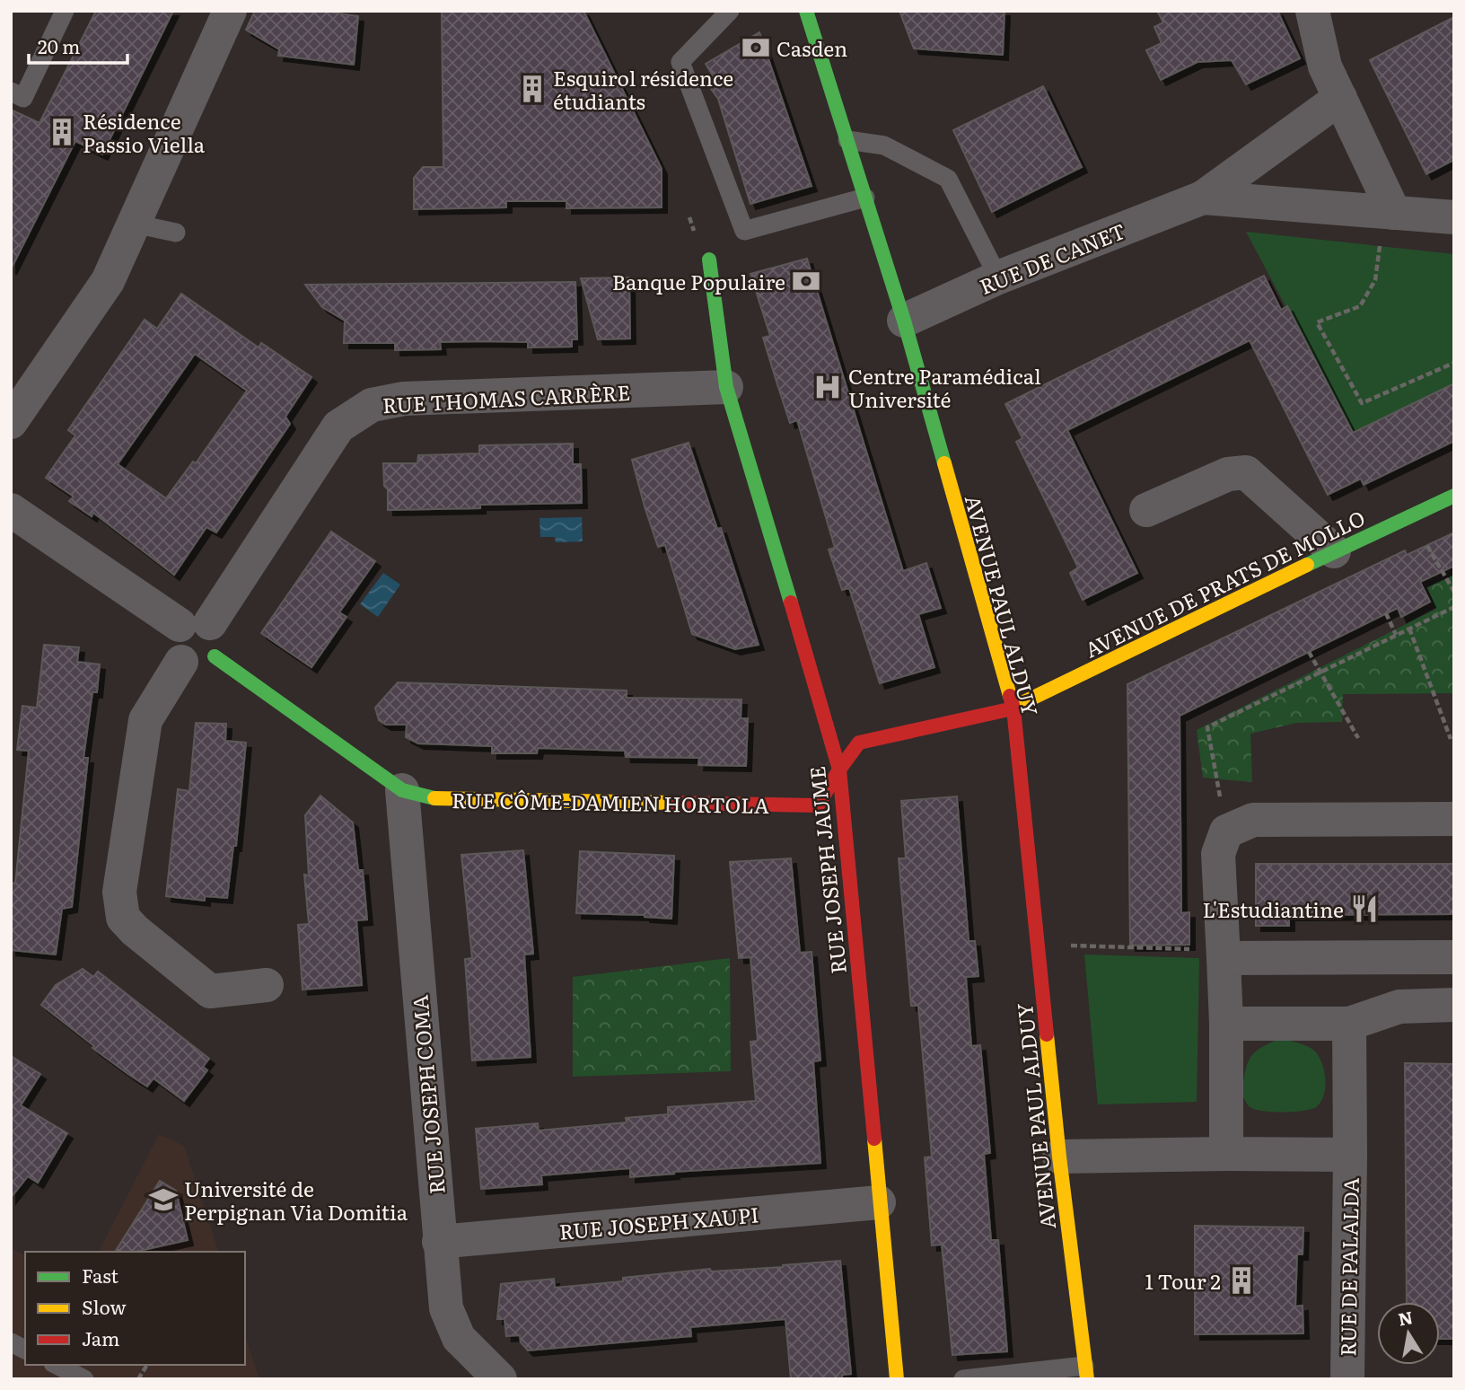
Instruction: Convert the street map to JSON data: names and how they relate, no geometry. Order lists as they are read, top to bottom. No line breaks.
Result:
{"streets":{"street":["RUE DE CANET","RUE THOMAS CARRÈRE","AVENUE DE PRATS DE MOLLO","AVENUE PAUL ALDUY","RUE CÔME-DAMIEN HORTOLA","RUE JOSEPH JAUME","RUE JOSEPH COMA","RUE JOSEPH XAUPI","RUE DE PALALDA"]},"crossings":[["RUE DE CANET","AVENUE PAUL ALDUY"],["RUE THOMAS CARRÈRE","RUE CÔME-DAMIEN HORTOLA"],["RUE THOMAS CARRÈRE","RUE JOSEPH JAUME"],["AVENUE DE PRATS DE MOLLO","AVENUE PAUL ALDUY"],["AVENUE DE PRATS DE MOLLO","RUE CÔME-DAMIEN HORTOLA"],["AVENUE PAUL ALDUY","RUE CÔME-DAMIEN HORTOLA"],["RUE CÔME-DAMIEN HORTOLA","RUE JOSEPH JAUME"],["RUE CÔME-DAMIEN HORTOLA","RUE JOSEPH COMA"],["RUE JOSEPH JAUME","RUE JOSEPH XAUPI"],["RUE JOSEPH COMA","RUE JOSEPH XAUPI"]],"places":{"bank":["Casden","Banque Populaire"],"building":["Esquirol résidence étudiants","Résidence Passio Viella","1 Tour 2"],"hospital":["Centre Paramédical Université"],"restaurant":["L'Estudiantine"],"school or university":["Université de Perpignan Via Domitia"]},"legend":["Fast","Slow","Jam"],"scale_bar":"20 m","north":"top"}
